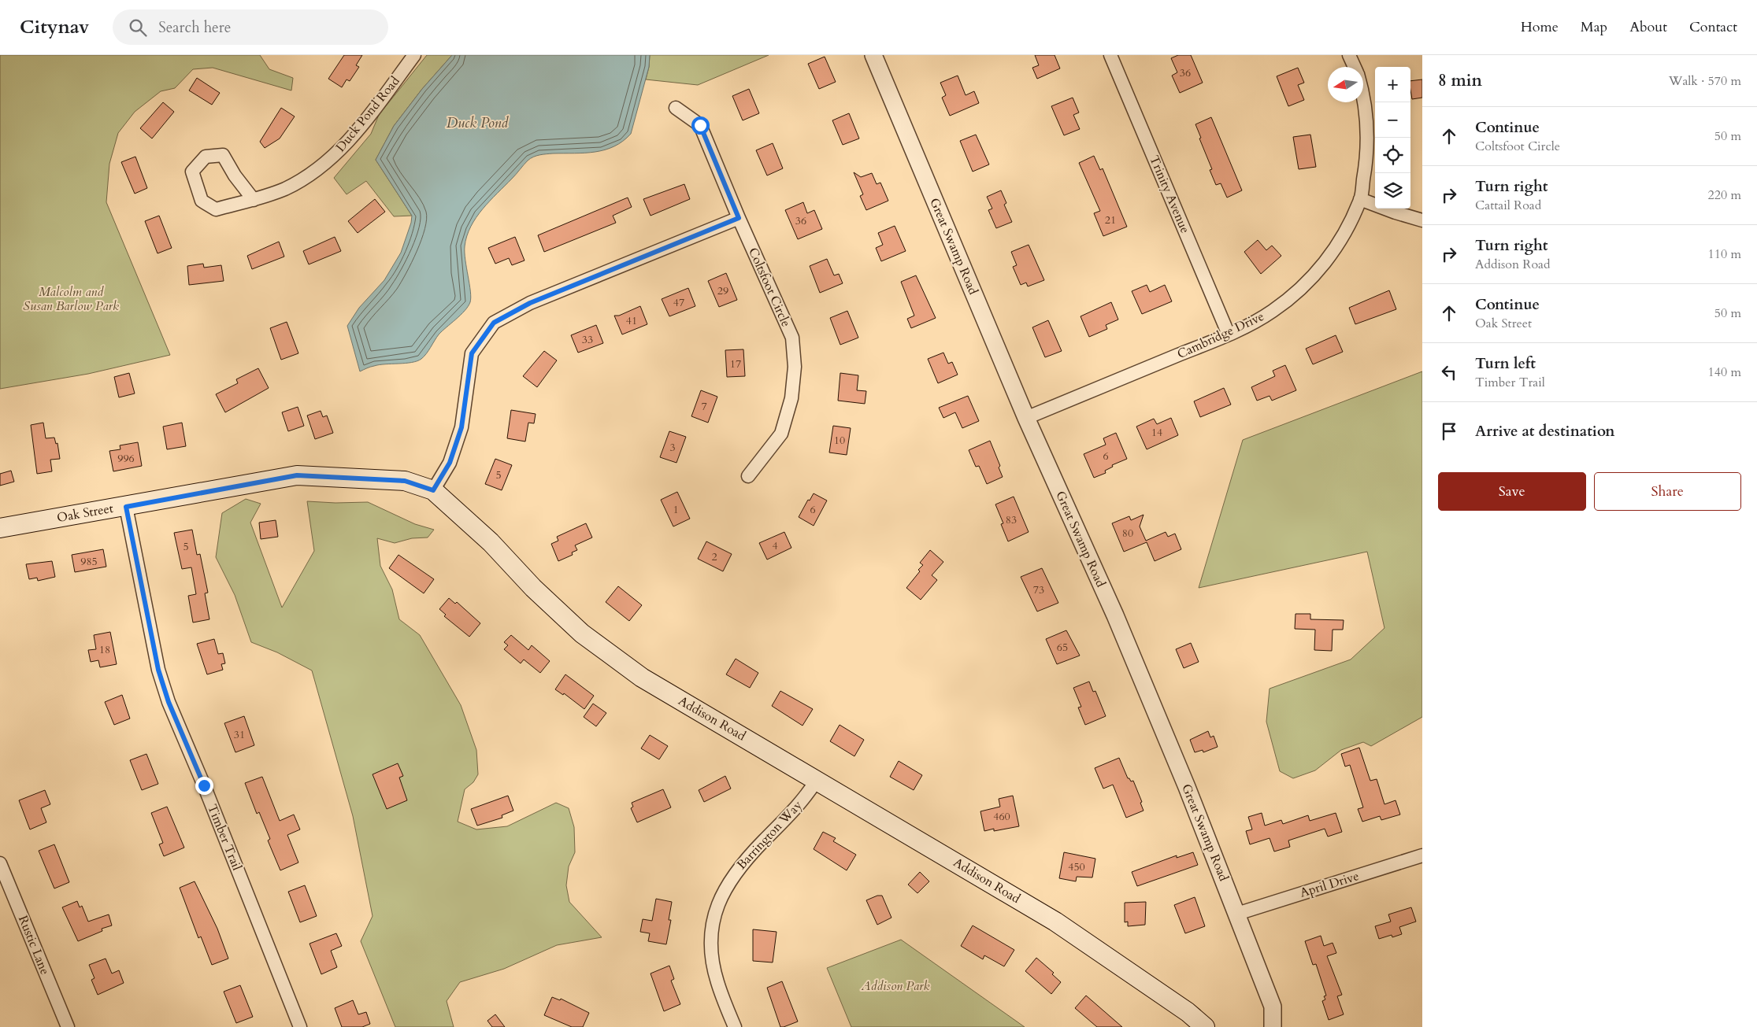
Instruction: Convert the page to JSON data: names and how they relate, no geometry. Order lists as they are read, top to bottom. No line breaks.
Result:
{"streets":{"main road":["Oak Street","Addison Road"],"street":["Duck Pond Road","Trinity Avenue","Great Swamp Road","Coltsfoot Circle","Cambridge Drive","Barrington Way","Timber Trail","April Drive","Rustic Lane"]},"crossings":[["Trinity Avenue","Cambridge Drive"],["Great Swamp Road","Cambridge Drive"],["Great Swamp Road","April Drive"],["Oak Street","Addison Road"],["Oak Street","Timber Trail"],["Addison Road","Barrington Way"]],"water":["Duck Pond"],"parks":["Malcolm and Susan Barlow Park","Addison Park"],"house_numbers":["36","21","36","29","47","41","33","17","7","14","10","3","6","996","5","1","6","83","80","4","5","2","985","73","65","18","31","460","450"],"north":"left","page":{"header":"Citynav","search":"Search here","nav":["Home","Map","About","Contact"],"heading":["8 min","Walk · 570 m"],"map_buttons":["+","−"],"list":[["Continue","Coltsfoot Circle","50 m"],["Turn right","Cattail Road","220 m"],["Turn right","Addison Road","110 m"],["Continue","Oak Street","50 m"],["Turn left","Timber Trail","140 m"],"Arrive at destination"],"buttons":["Save","Share"]}}
